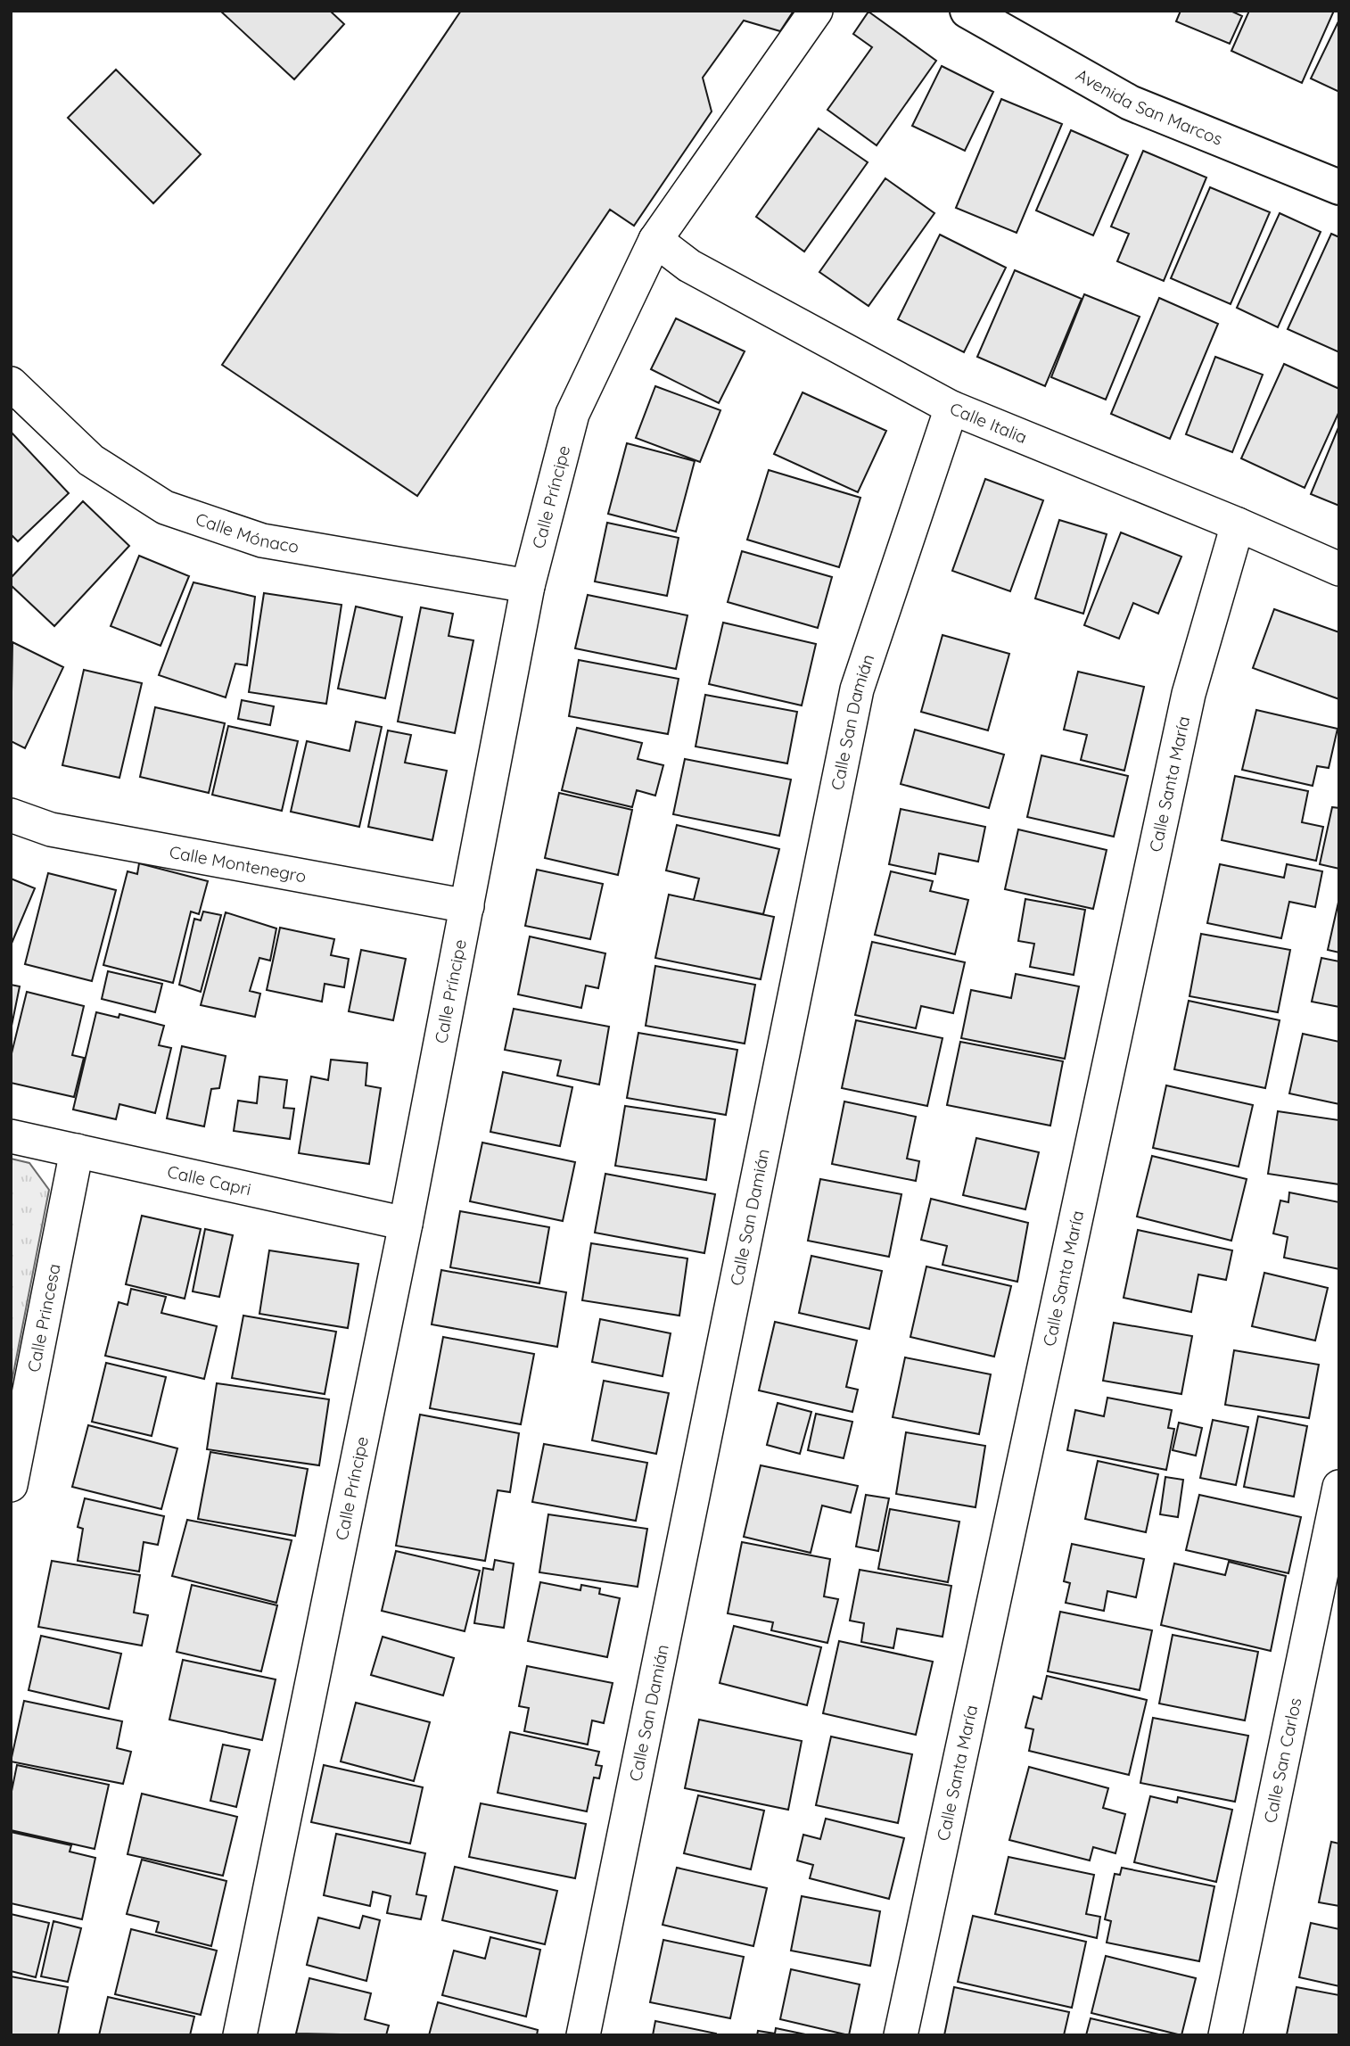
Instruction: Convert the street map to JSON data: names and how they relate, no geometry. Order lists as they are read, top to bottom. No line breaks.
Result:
{"streets":{"street":["Avenida San Marcos","Calle Italia","Calle Príncipe","Calle Mónaco","Calle San Damián","Calle Santa María","Calle Montenegro","Calle Capri","Calle Princesa","Calle San Carlos"]},"crossings":[["Calle Italia","Calle Príncipe"],["Calle Italia","Calle San Damián"],["Calle Italia","Calle Santa María"],["Calle Príncipe","Calle Mónaco"],["Calle Príncipe","Calle Montenegro"],["Calle Príncipe","Calle Capri"],["Calle Capri","Calle Princesa"]]}
